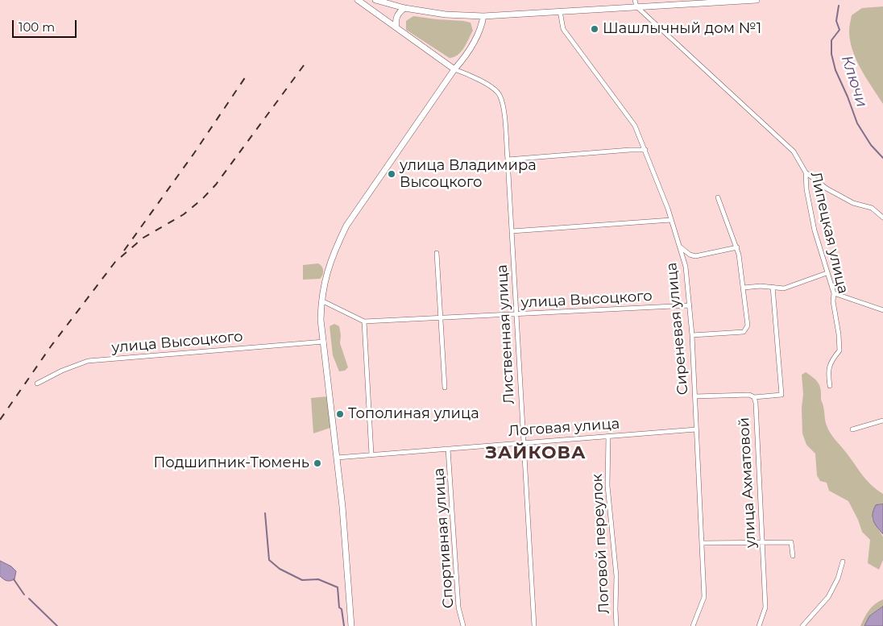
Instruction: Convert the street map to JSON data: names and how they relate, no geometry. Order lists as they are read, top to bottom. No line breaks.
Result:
{"streets":{"street":["Липецкая улица","улица Высоцкого","Сиреневая улица","Лиственная улица","Логовая улица","улица Ахматовой","Спортивная улица","Логовой переулок"]},"crossings":[["улица Высоцкого","Сиреневая улица"],["улица Высоцкого","Лиственная улица"],["Сиреневая улица","Логовая улица"],["Сиреневая улица","улица Ахматовой"],["Лиственная улица","Логовая улица"],["Логовая улица","Спортивная улица"],["Логовая улица","Логовой переулок"]],"districts":["ЗАЙКОВА"],"water":["Ключи"],"places":["Шашлычный дом №1","улица Владимира Высоцкого","Тополиная улица","Подшипник-Тюмень"],"scale_bar":"100 m"}
